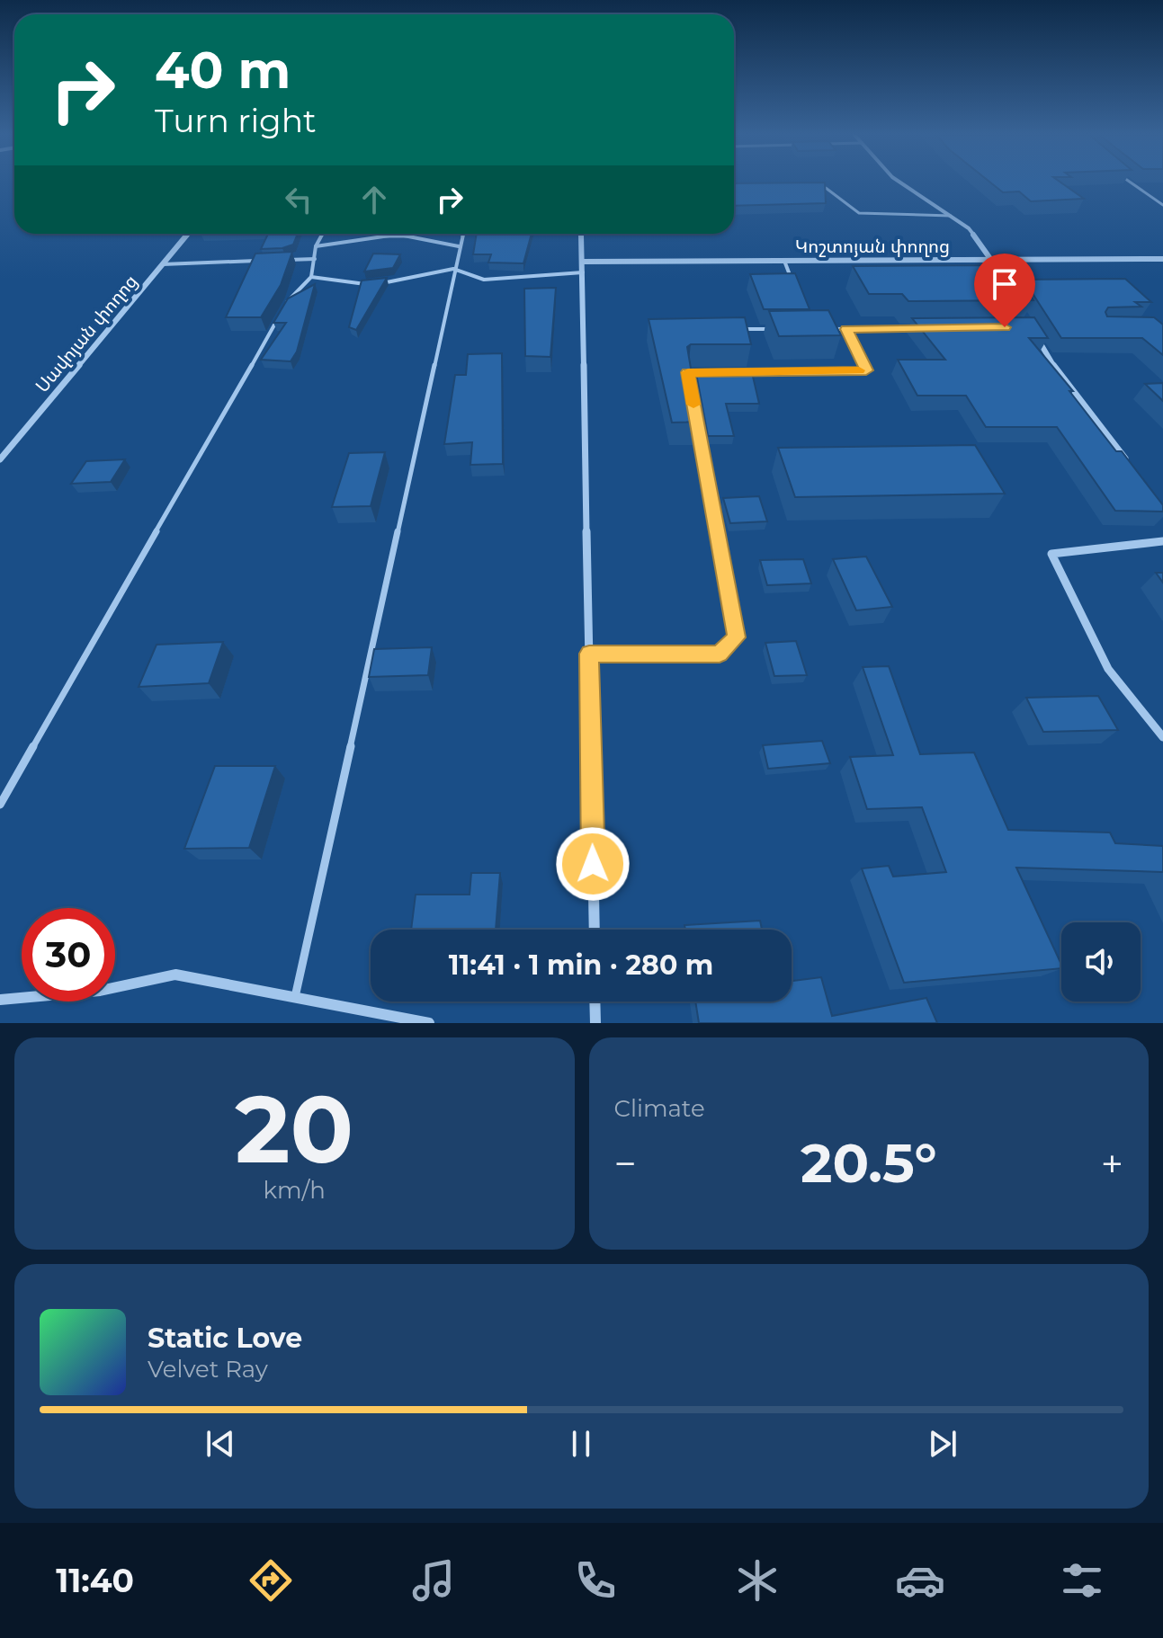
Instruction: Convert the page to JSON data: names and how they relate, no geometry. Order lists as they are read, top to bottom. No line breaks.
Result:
{"streets":{"street":["Կոշտոյան փողոց","Սավոյան փողոց"]},"page":{"turn":["40 m","Turn right"],"limit":"30","trip":"11:41 · 1 min · 280 m","tile":[["20","km/h"],"Climate"],"heat":["−","20.5°","+"],"song":["Static Love","Velvet Ray"],"tabs":"11:40"}}
